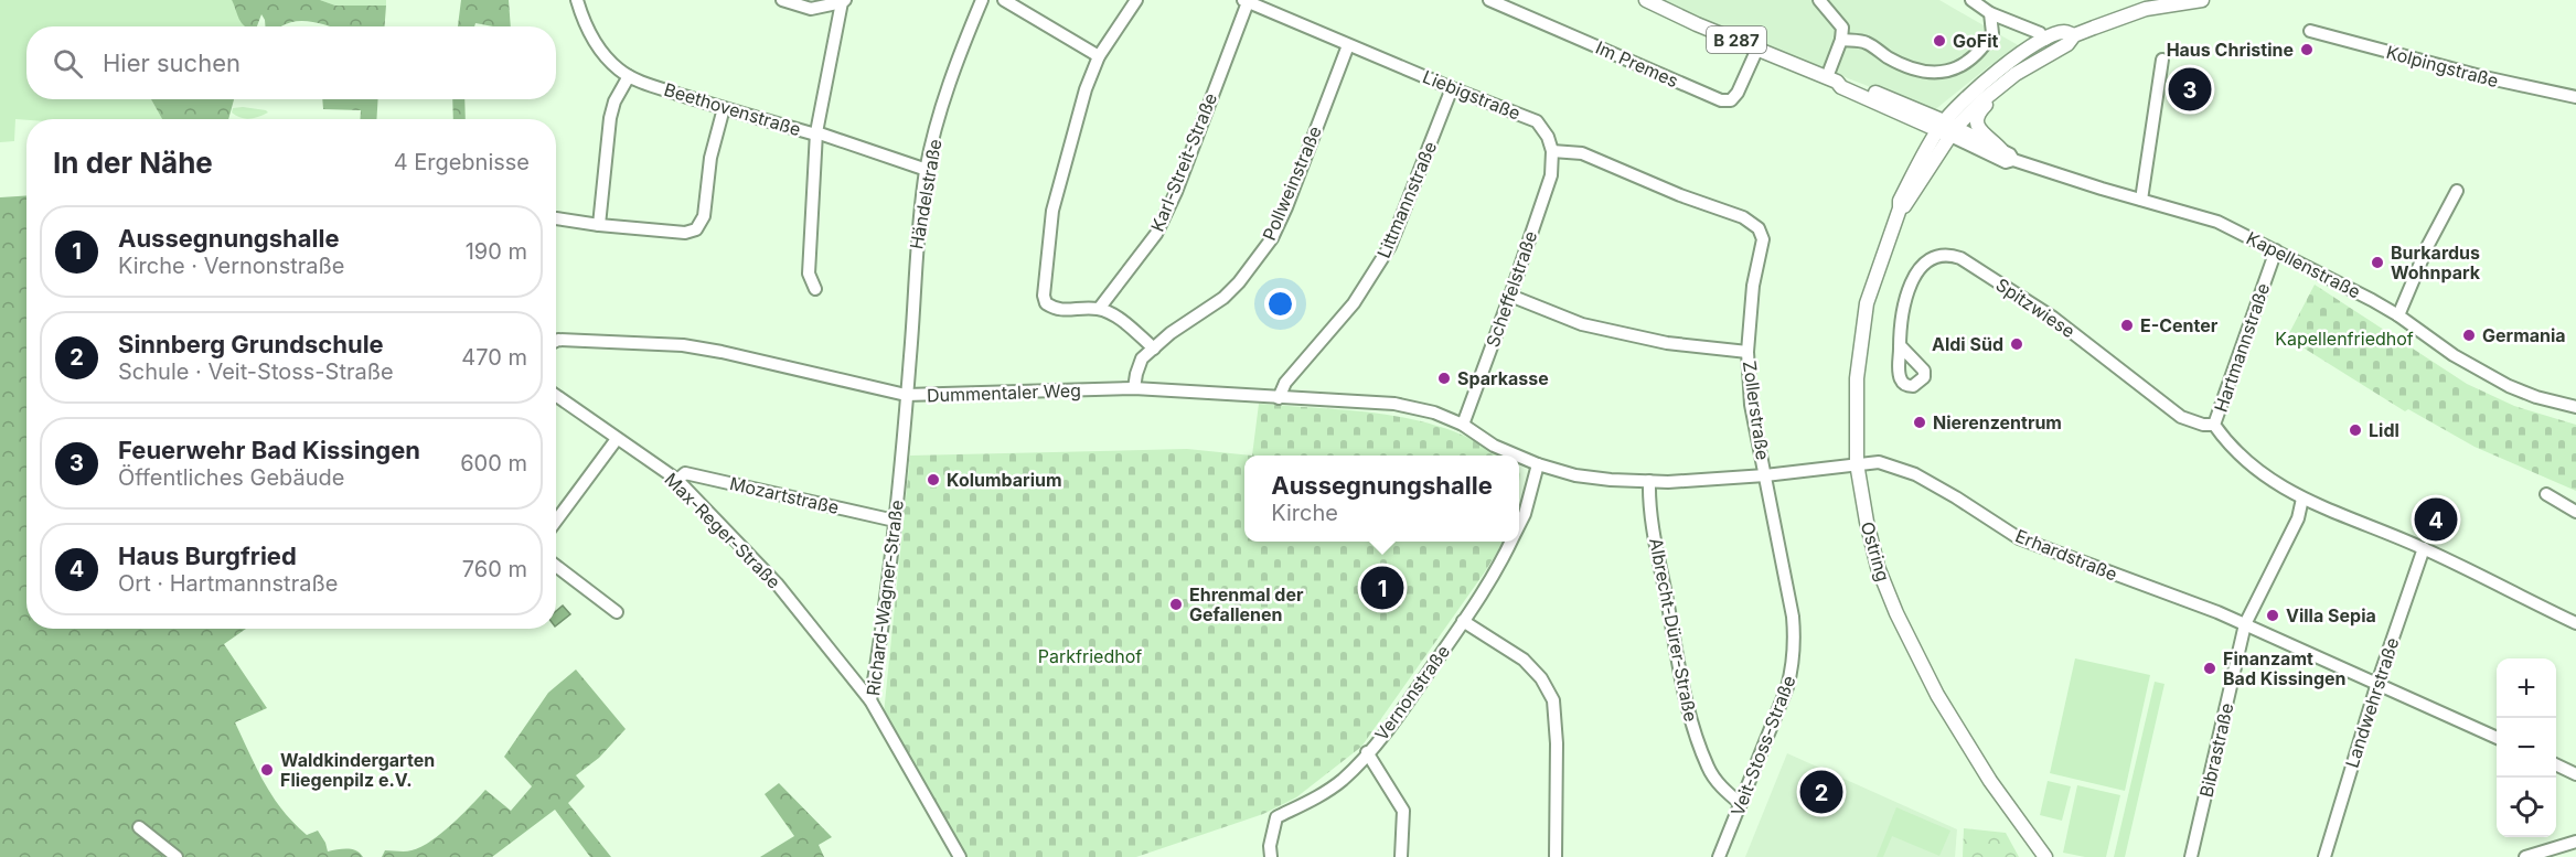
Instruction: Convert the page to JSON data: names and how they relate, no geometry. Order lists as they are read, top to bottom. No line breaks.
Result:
{"streets":{"main road":["B 287","Ostring"],"street":["Im Premes","Kolpingstraße","Liebigstraße","Beethovenstraße","Karl-Streit-Straße","Pollweinstraße","Händelstraße","Littmannstraße","Kapellenstraße","Scheffelstraße","Spitzwiese","Hartmannstraße","Dummentaler Weg","Zollerstraße","Mozartstraße","Max-Reger-Straße","Erhardstraße","Richard-Wagner-Straße","Albrecht-Dürer-Straße","Vernonstraße","Landwehrstraße","Veit-Stoss-Straße","Bibrastraße"]},"crossings":[["B 287","Im Premes"],["B 287","Kapellenstraße"],["B 287","Ostring"],["Liebigstraße","Karl-Streit-Straße"],["Liebigstraße","Pollweinstraße"],["Liebigstraße","Littmannstraße"],["Liebigstraße","Scheffelstraße"],["Liebigstraße","Zollerstraße"],["Beethovenstraße","Händelstraße"],["Pollweinstraße","Dummentaler Weg"],["Händelstraße","Dummentaler Weg"],["Händelstraße","Richard-Wagner-Straße"],["Littmannstraße","Dummentaler Weg"],["Kapellenstraße","Hartmannstraße"],["Kapellenstraße","Ostring"],["Scheffelstraße","Dummentaler Weg"],["Scheffelstraße","Zollerstraße"],["Spitzwiese","Hartmannstraße"],["Hartmannstraße","Landwehrstraße"],["Hartmannstraße","Bibrastraße"],["Dummentaler Weg","Erhardstraße"],["Dummentaler Weg","Richard-Wagner-Straße"],["Dummentaler Weg","Vernonstraße"],["Zollerstraße","Erhardstraße"],["Zollerstraße","Veit-Stoss-Straße"],["Mozartstraße","Max-Reger-Straße"],["Mozartstraße","Richard-Wagner-Straße"],["Max-Reger-Straße","Richard-Wagner-Straße"],["Ostring","Erhardstraße"],["Erhardstraße","Albrecht-Dürer-Straße"],["Erhardstraße","Vernonstraße"],["Erhardstraße","Landwehrstraße"],["Erhardstraße","Veit-Stoss-Straße"],["Erhardstraße","Bibrastraße"],["Albrecht-Dürer-Straße","Veit-Stoss-Straße"]],"parks":["Kapellenfriedhof","Parkfriedhof"],"places":["GoFit","Haus Christine","Burkardus Wohnpark","E-Center","Germania","Aldi Süd","Sparkasse","Nierenzentrum","Lidl","Kolumbarium","Ehrenmal der Gefallenen","Villa Sepia","Finanzamt Bad Kissingen","Waldkindergarten Fliegenpilz e.V."],"page":{"search":"Hier suchen","pins":["3","4","1","2"],"heading":["In der Nähe","4 Ergebnisse"],"list":[{"mark":"1","name":"Aussegnungshalle","note":"Kirche · Vernonstraße","value":"190 m"},{"mark":"2","name":"Sinnberg Grundschule","note":"Schule · Veit-Stoss-Straße","value":"470 m"},{"mark":"3","name":"Feuerwehr Bad Kissingen","note":"Öffentliches Gebäude","value":"600 m"},{"mark":"4","name":"Haus Burgfried","note":"Ort · Hartmannstraße","value":"760 m"}],"popup":["Aussegnungshalle","Kirche"],"map_buttons":["+","−"]}}
